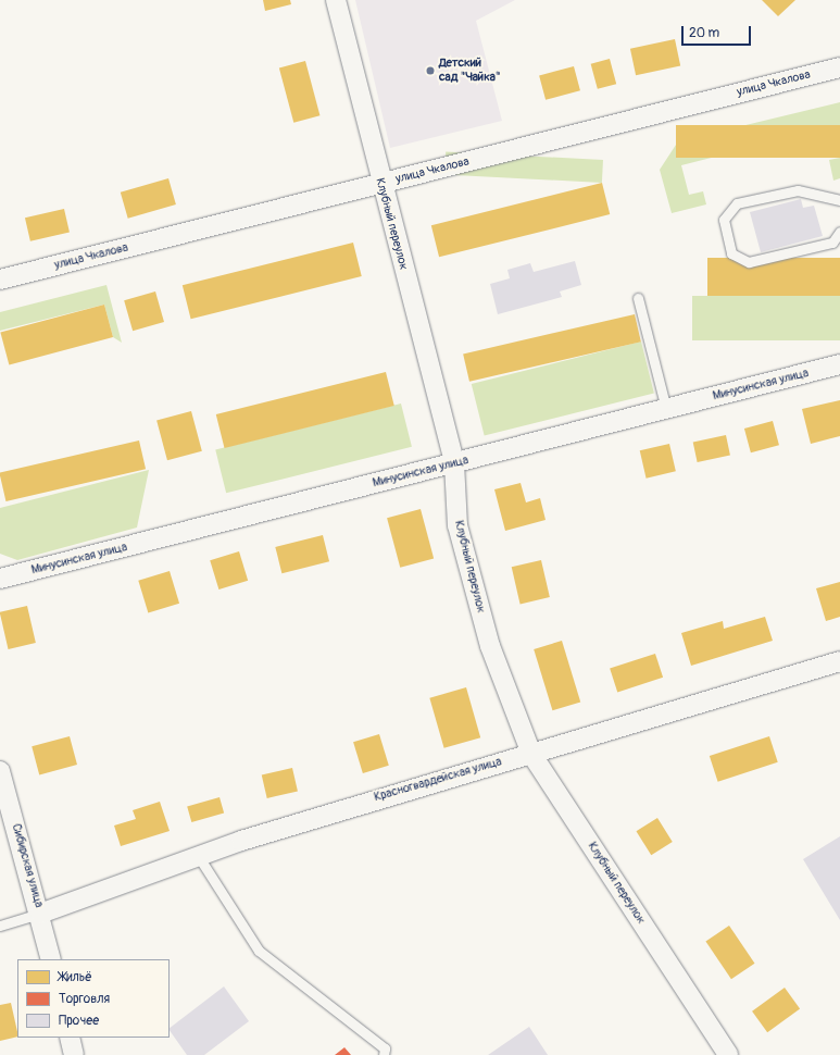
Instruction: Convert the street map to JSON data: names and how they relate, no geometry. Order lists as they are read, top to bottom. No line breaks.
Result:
{"streets":{"street":["улица Чкалова","Клубный переулок","Минусинская улица","Красногвардейская улица","Сибирская улица"]},"crossings":[["улица Чкалова","Клубный переулок"],["Клубный переулок","Минусинская улица"],["Клубный переулок","Красногвардейская улица"],["Красногвардейская улица","Сибирская улица"]],"places":["Детский сад \"Чайка\""],"legend":["Жильё","Торговля","Прочее"],"scale_bar":"20 m"}
